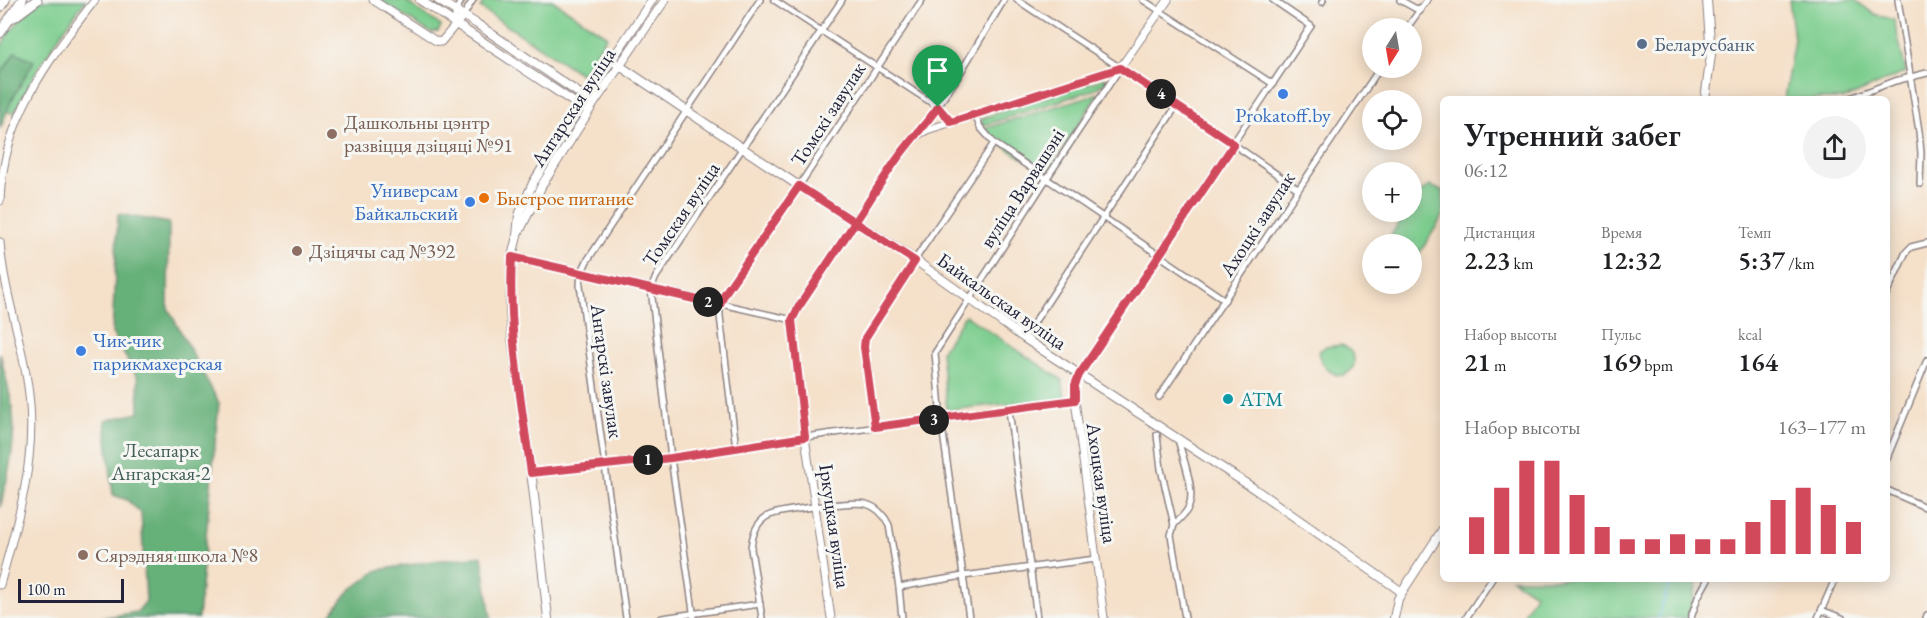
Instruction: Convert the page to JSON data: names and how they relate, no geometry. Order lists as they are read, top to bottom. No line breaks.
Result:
{"streets":{"main road":["Ангарская вуліца","Байкальская вуліца"],"street":["Томскі завулак","вуліца Варвашэні","Томская вуліца","Ахоцкі завулак","Ангарскі завулак","Ахоцкая вуліца","Іркуцкая вуліца"]},"crossings":[["Ангарская вуліца","Байкальская вуліца"],["Томскі завулак","Байкальская вуліца"],["вуліца Варвашэні","Байкальская вуліца"],["Томская вуліца","Байкальская вуліца"],["Байкальская вуліца","Ахоцкая вуліца"]],"parks":["Лесапарк Ангарская-2"],"places":["Беларусбанк","Prokatoff.by","Дашкольны цэнтр развіцця дзіцяці №91","Быстрое питание","Универсам Байкальский","Дзіцячы сад №392","Чик-чик парикмахерская","АТМ","Сярэдняя школа №8"],"scale_bar":"100 m","north":"bottom","page":{"map_buttons":["+","−"],"pins":["4","2","3","1"],"heading":["Утренний забег","06:12"],"stats":[["Дистанция","2.23 km"],["Время","12:32"],["Темп","5:37 /km"],["Набор высоты","21 m"],["Пульс","169 bpm"],["kcal","164"]],"chart":["Набор высоты","163–177 m"],"scale":"100 m"}}
